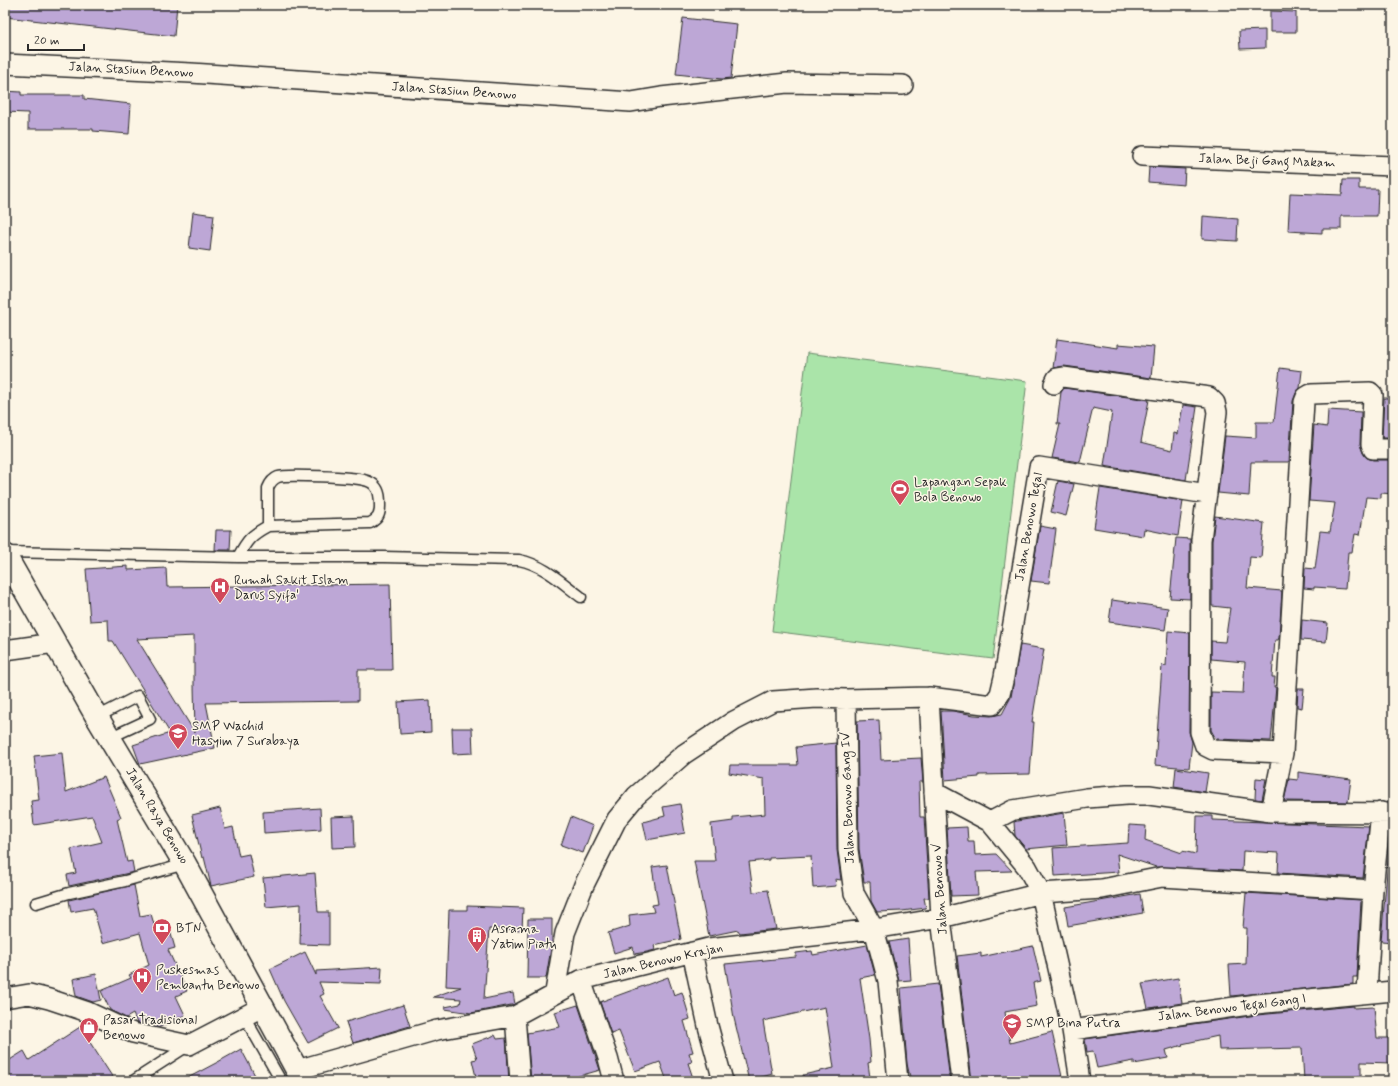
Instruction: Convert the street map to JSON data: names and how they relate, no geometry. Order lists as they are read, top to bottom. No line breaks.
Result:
{"streets":{"main road":["Jalan Raya Benowo"],"street":["Jalan Stasiun Benowo","Jalan Beji Gang Makam","Jalan Benowo Tegal","Jalan Benowo Gang IV","Jalan Benowo V","Jalan Benowo Krajan","Jalan Benowo Tegal Gang I"]},"crossings":[["Jalan Benowo Tegal","Jalan Benowo V"],["Jalan Benowo Gang IV","Jalan Benowo Krajan"],["Jalan Raya Benowo","Jalan Benowo Krajan"],["Jalan Benowo V","Jalan Benowo Krajan"]],"places":{"sports":["Lapangan Sepak Bola Benowo"],"hospital":["Rumah Sakit Islam Darus Syifa'","Puskesmas Pembantu Benowo"],"school or university":["SMP Wachid Hasyim 7 Surabaya","SMP Bina Putra"],"bank":["BTN"],"building":["Asrama Yatim Piatu"],"shop":["Pasar Tradisional Benowo"]},"scale_bar":"20 m"}
